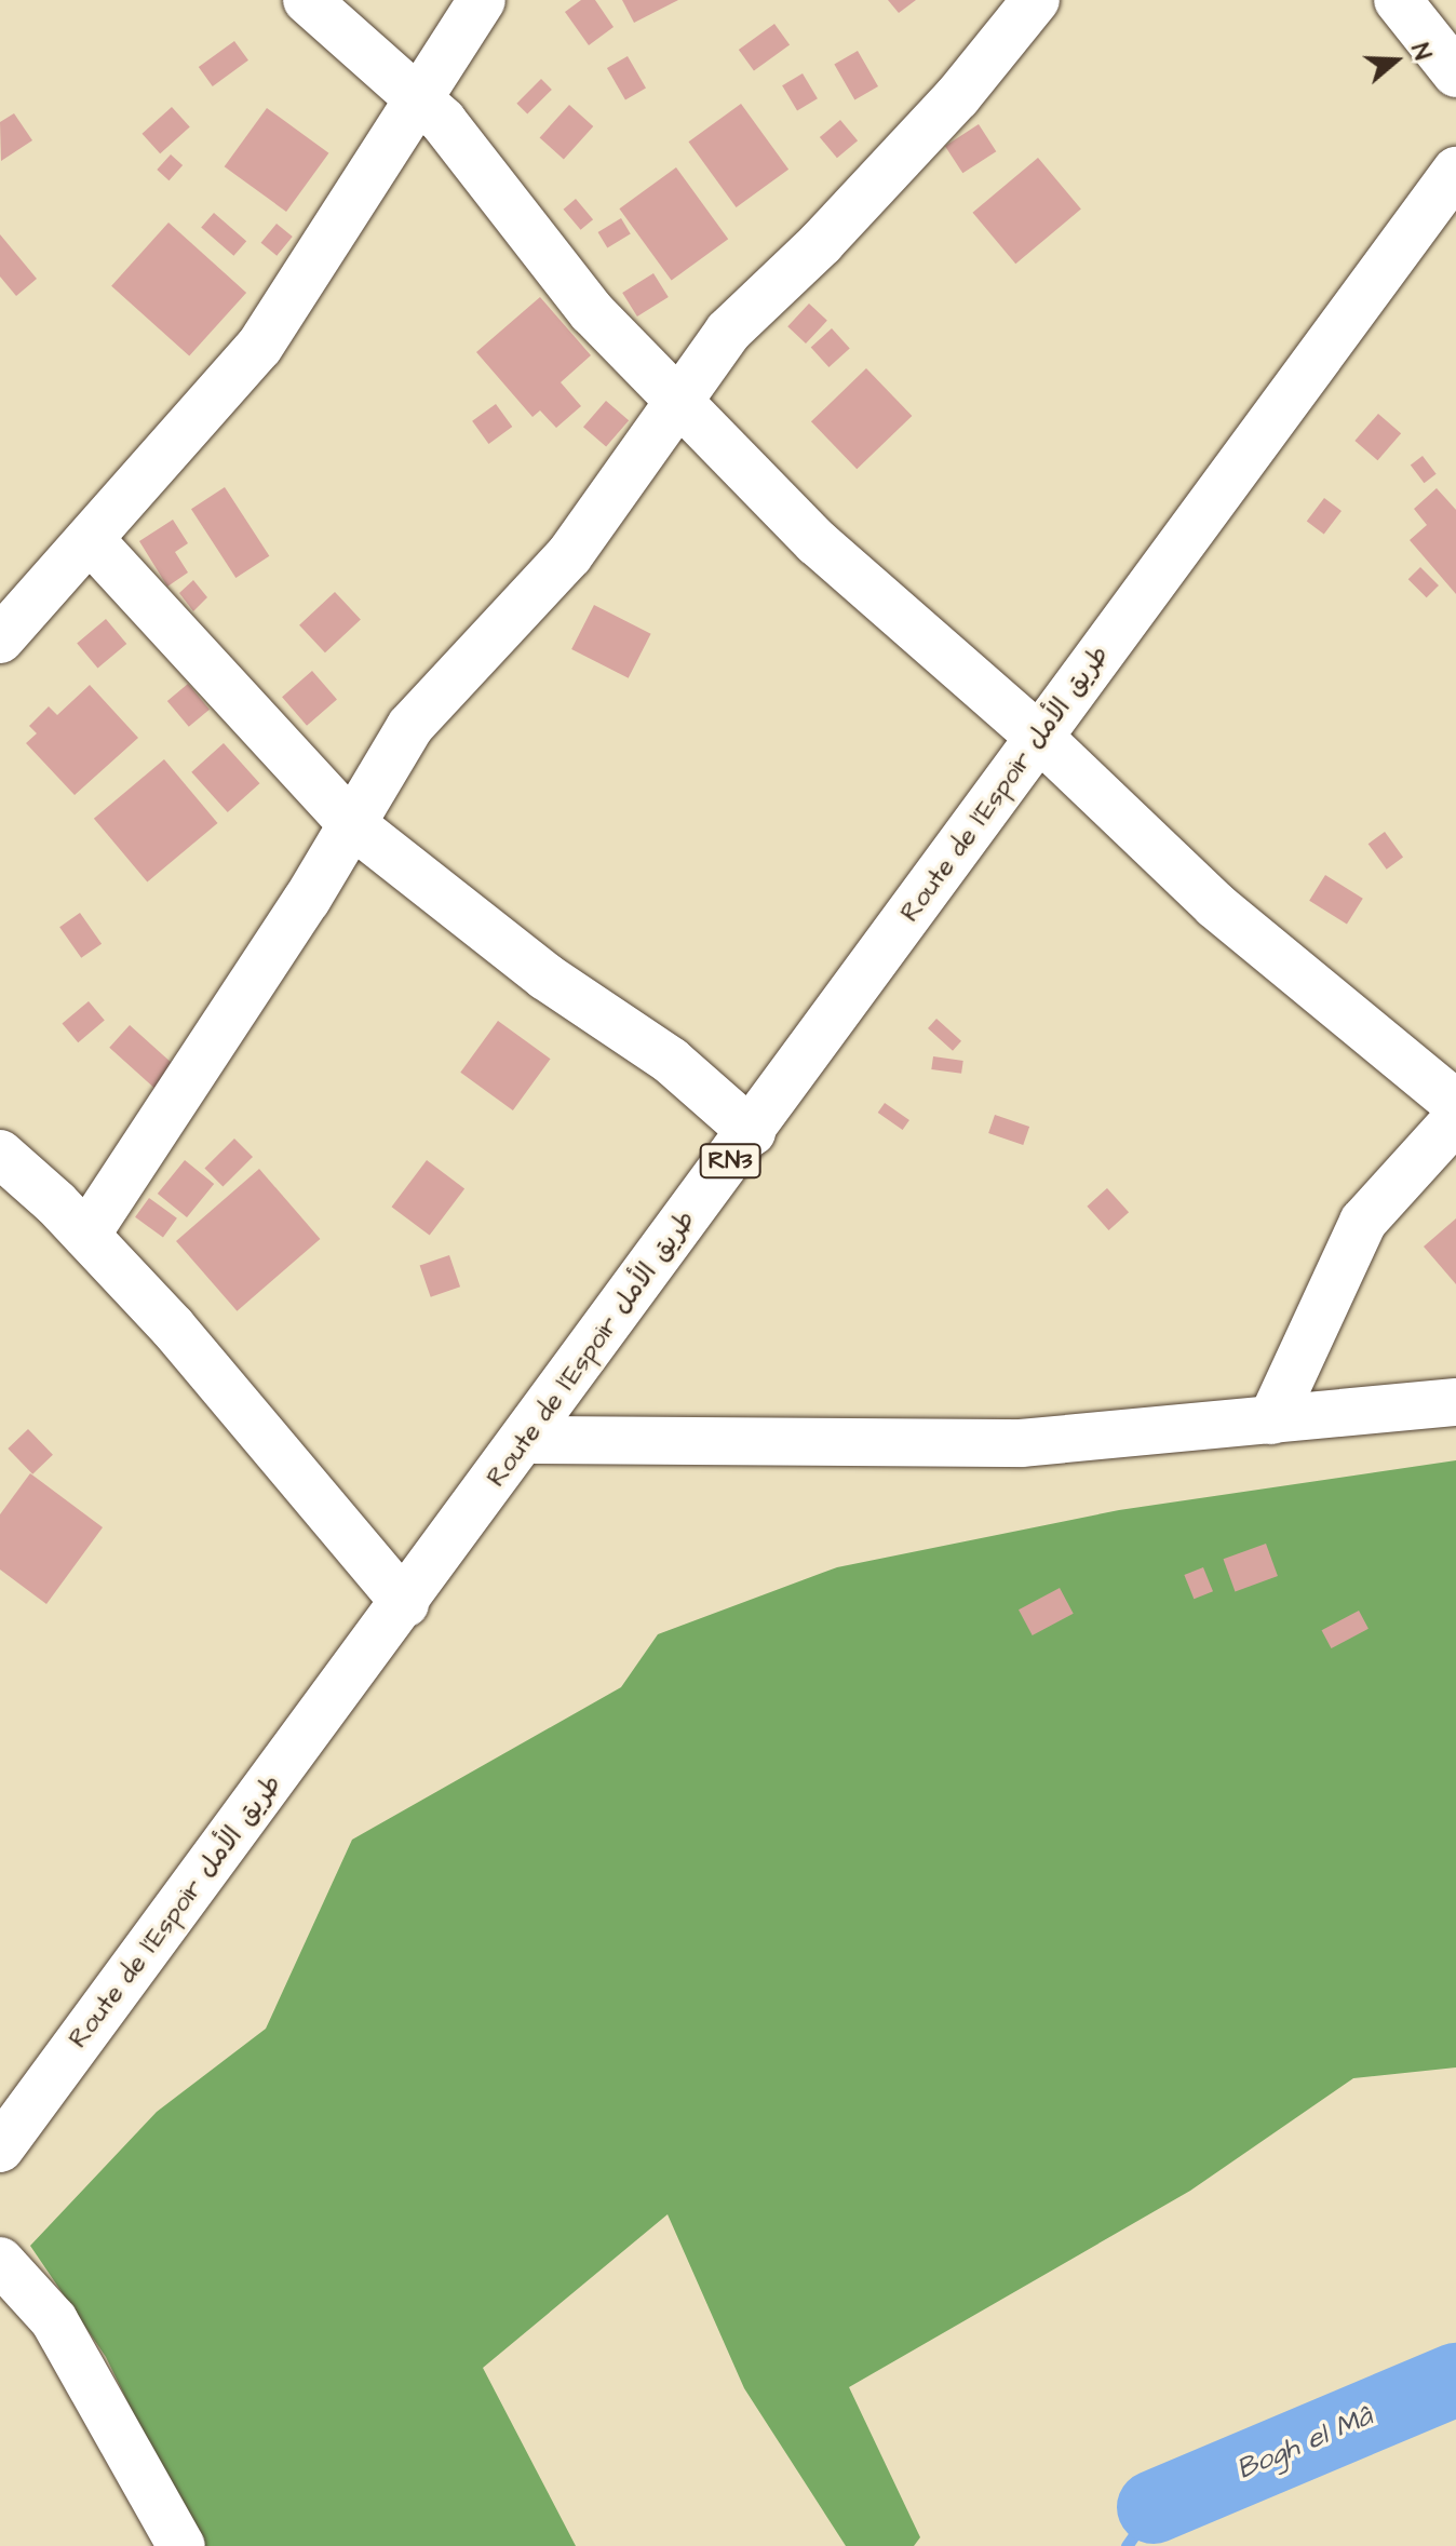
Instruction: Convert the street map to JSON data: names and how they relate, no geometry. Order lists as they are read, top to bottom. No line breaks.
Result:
{"streets":{"main road":["Route de l’Espoir طريق الأمل","RN3"]},"water":["Bogh el Mâ"],"north":"right"}
